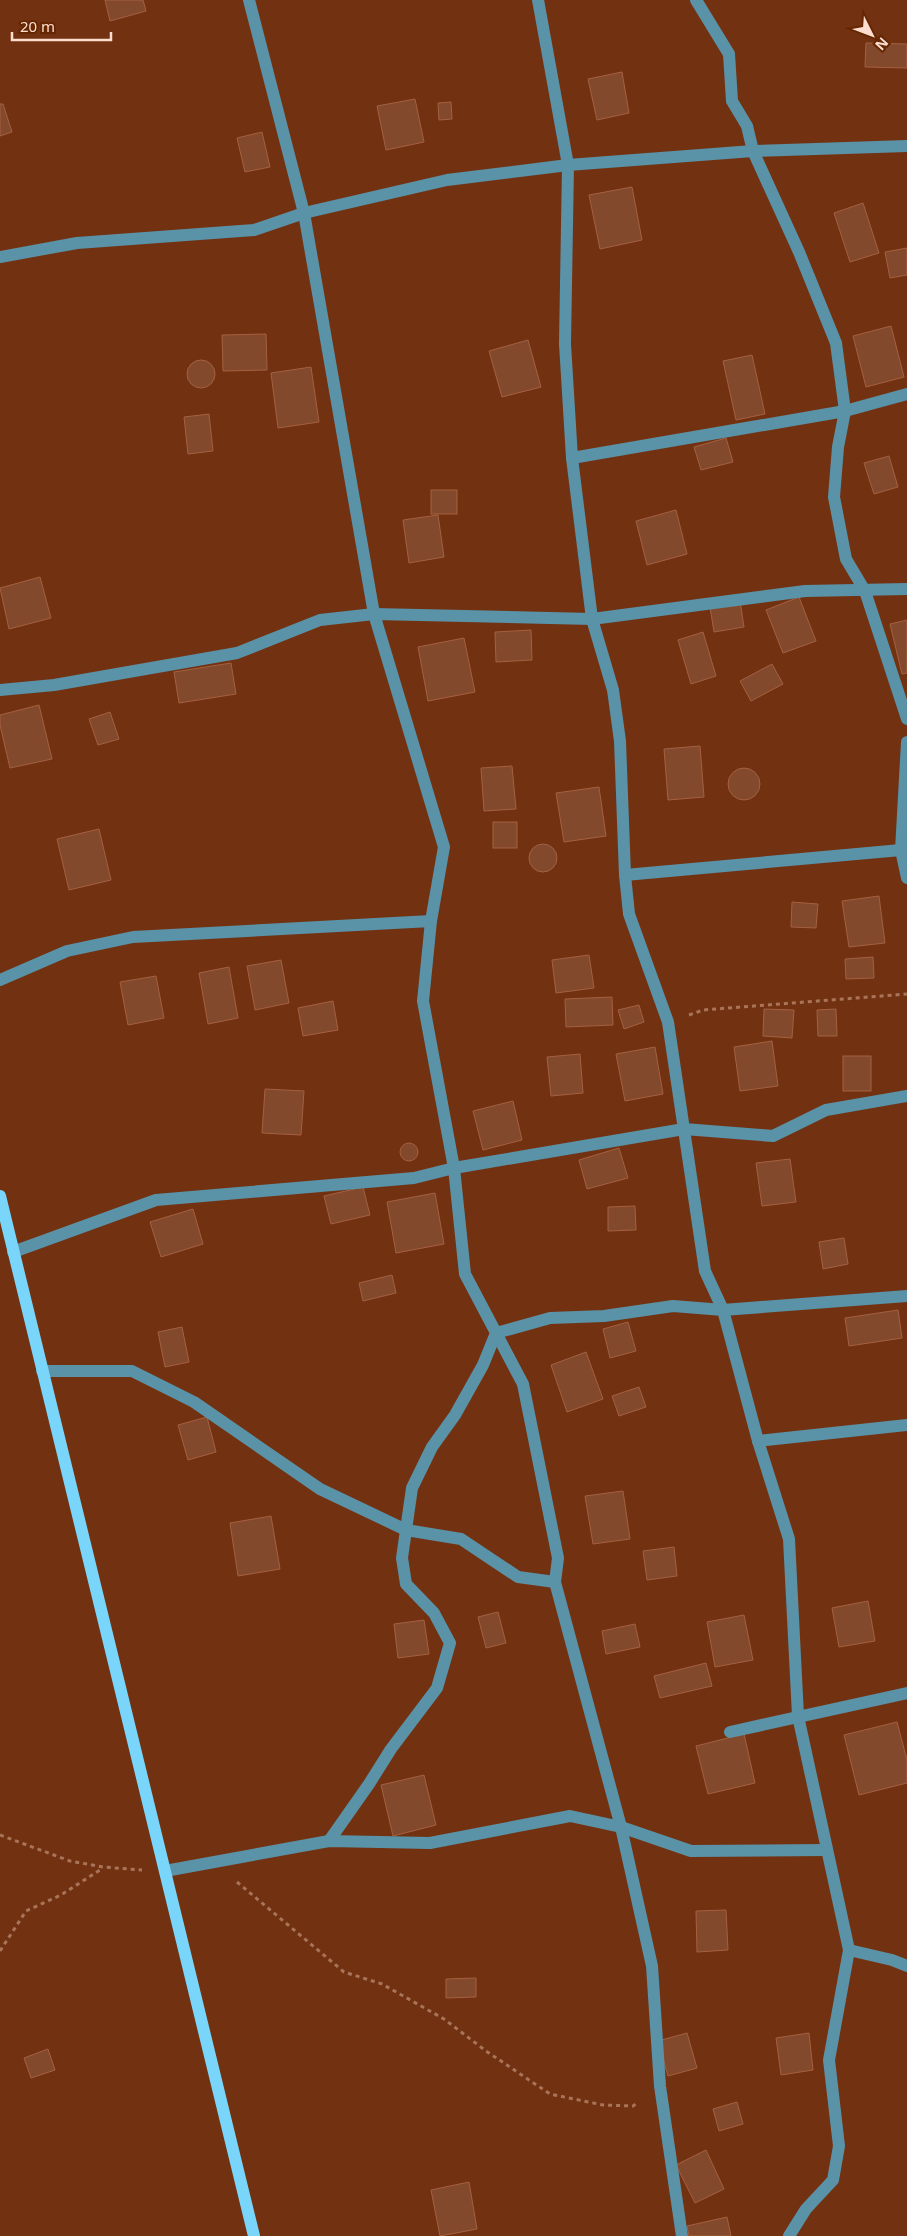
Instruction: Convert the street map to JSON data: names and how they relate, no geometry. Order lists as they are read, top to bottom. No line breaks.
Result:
{"scale_bar":"20 m","north":"bottom right"}
